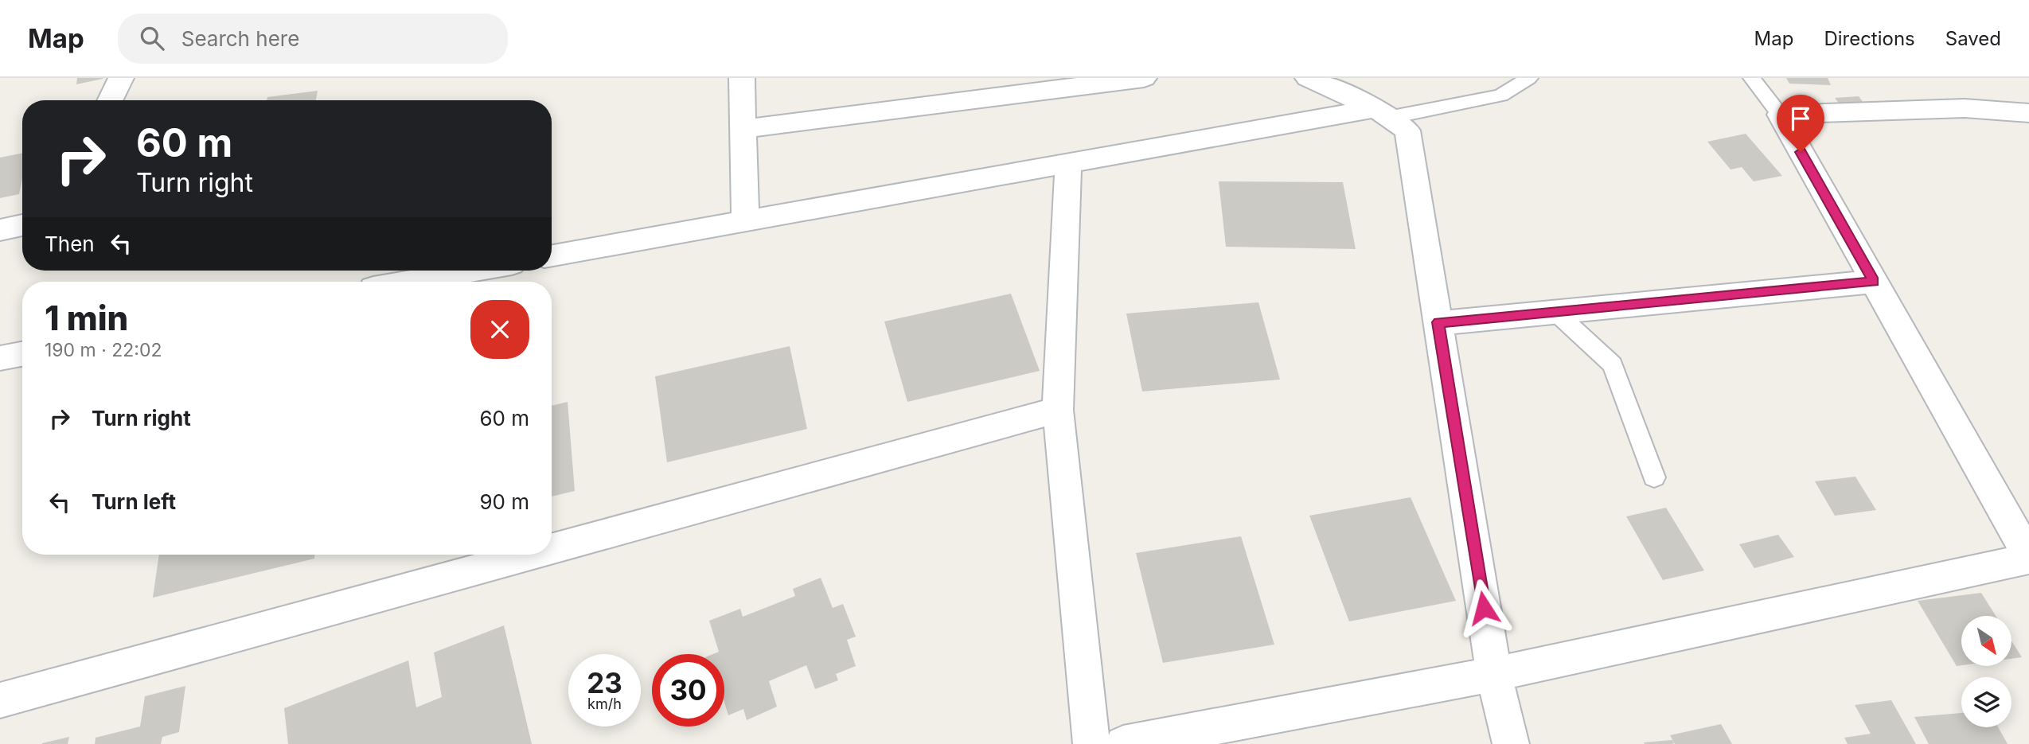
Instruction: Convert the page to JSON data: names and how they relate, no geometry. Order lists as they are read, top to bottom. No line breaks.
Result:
{"north":"bottom right","page":{"header":"Map","search":"Search here","nav":["Map","Directions","Saved"],"turn":["60 m","Turn right"],"then":"Then","heading":["1 min","190 m · 22:02"],"list":[{"name":"Turn right","value":"60 m"},{"name":"Turn left","value":"90 m"}],"speed":"23 km/h","limit":"30"}}
